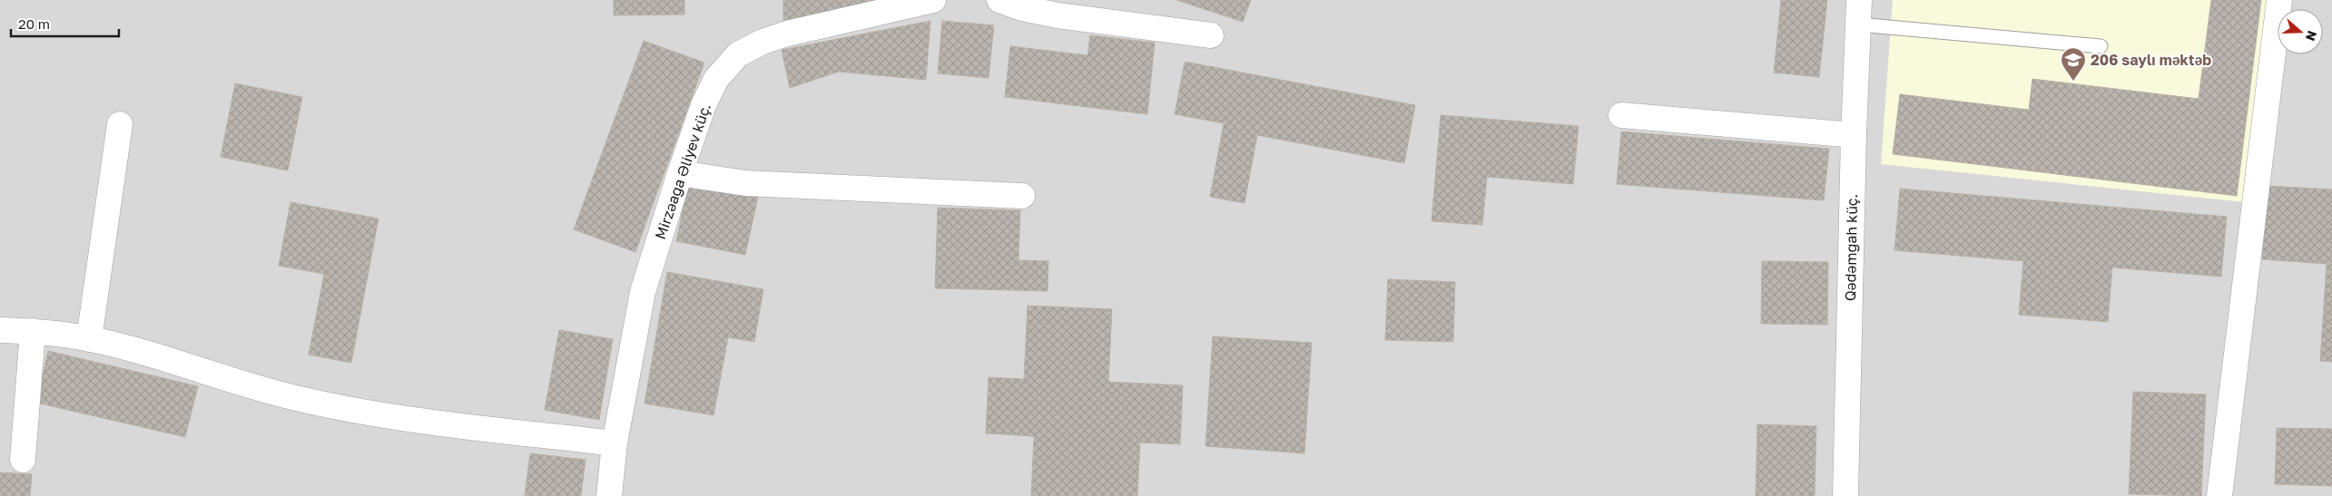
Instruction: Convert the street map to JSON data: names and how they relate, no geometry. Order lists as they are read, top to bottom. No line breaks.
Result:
{"streets":{"street":["Mirzəağa Əliyev küç.","Qədəmgah küç."]},"places":{"school or university":["206 saylı məktəb"]},"scale_bar":"20 m","north":"right"}
